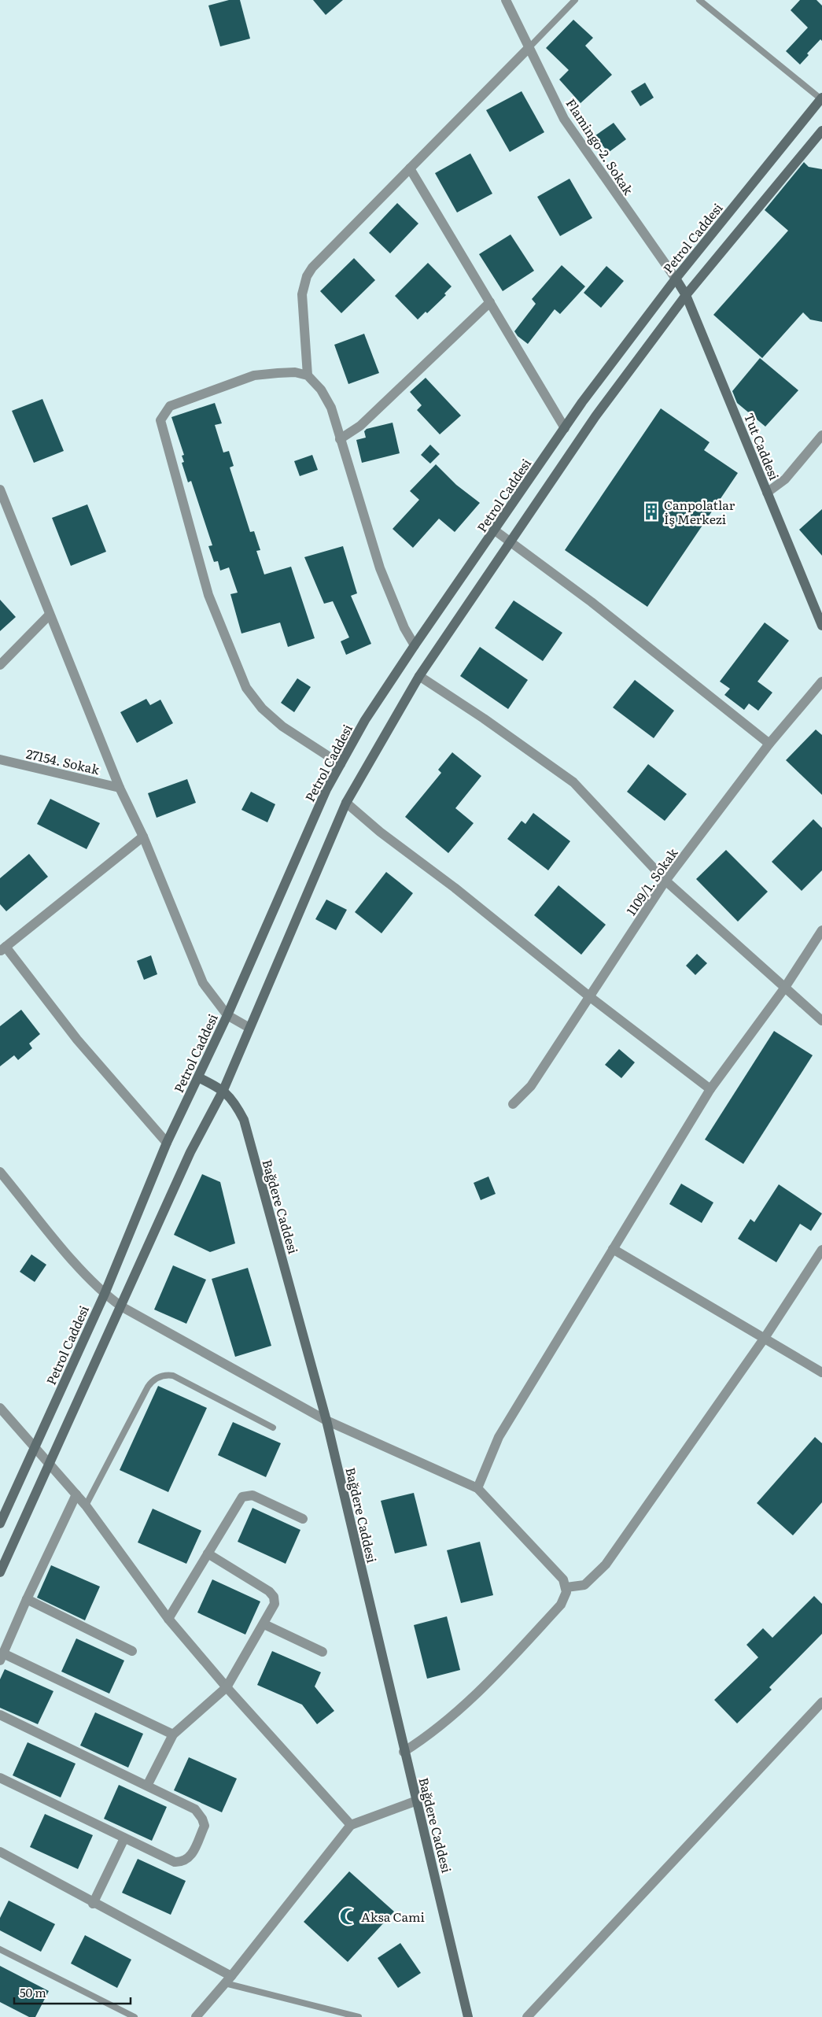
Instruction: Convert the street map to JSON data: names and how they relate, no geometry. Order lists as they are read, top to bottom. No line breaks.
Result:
{"streets":{"main road":["Petrol Caddesi","Tut Caddesi","Bağdere Caddesi"],"street":["Flamingo-2. Sokak","27154. Sokak","1109/1. Sokak"]},"crossings":[["Flamingo-2. Sokak","Petrol Caddesi"],["Flamingo-2. Sokak","Tut Caddesi"],["Petrol Caddesi","Tut Caddesi"],["Petrol Caddesi","Bağdere Caddesi"]],"places":{"building":["Canpolatlar İş Merkezi"],"mosque":["Aksa Cami"]},"scale_bar":"50 m"}
